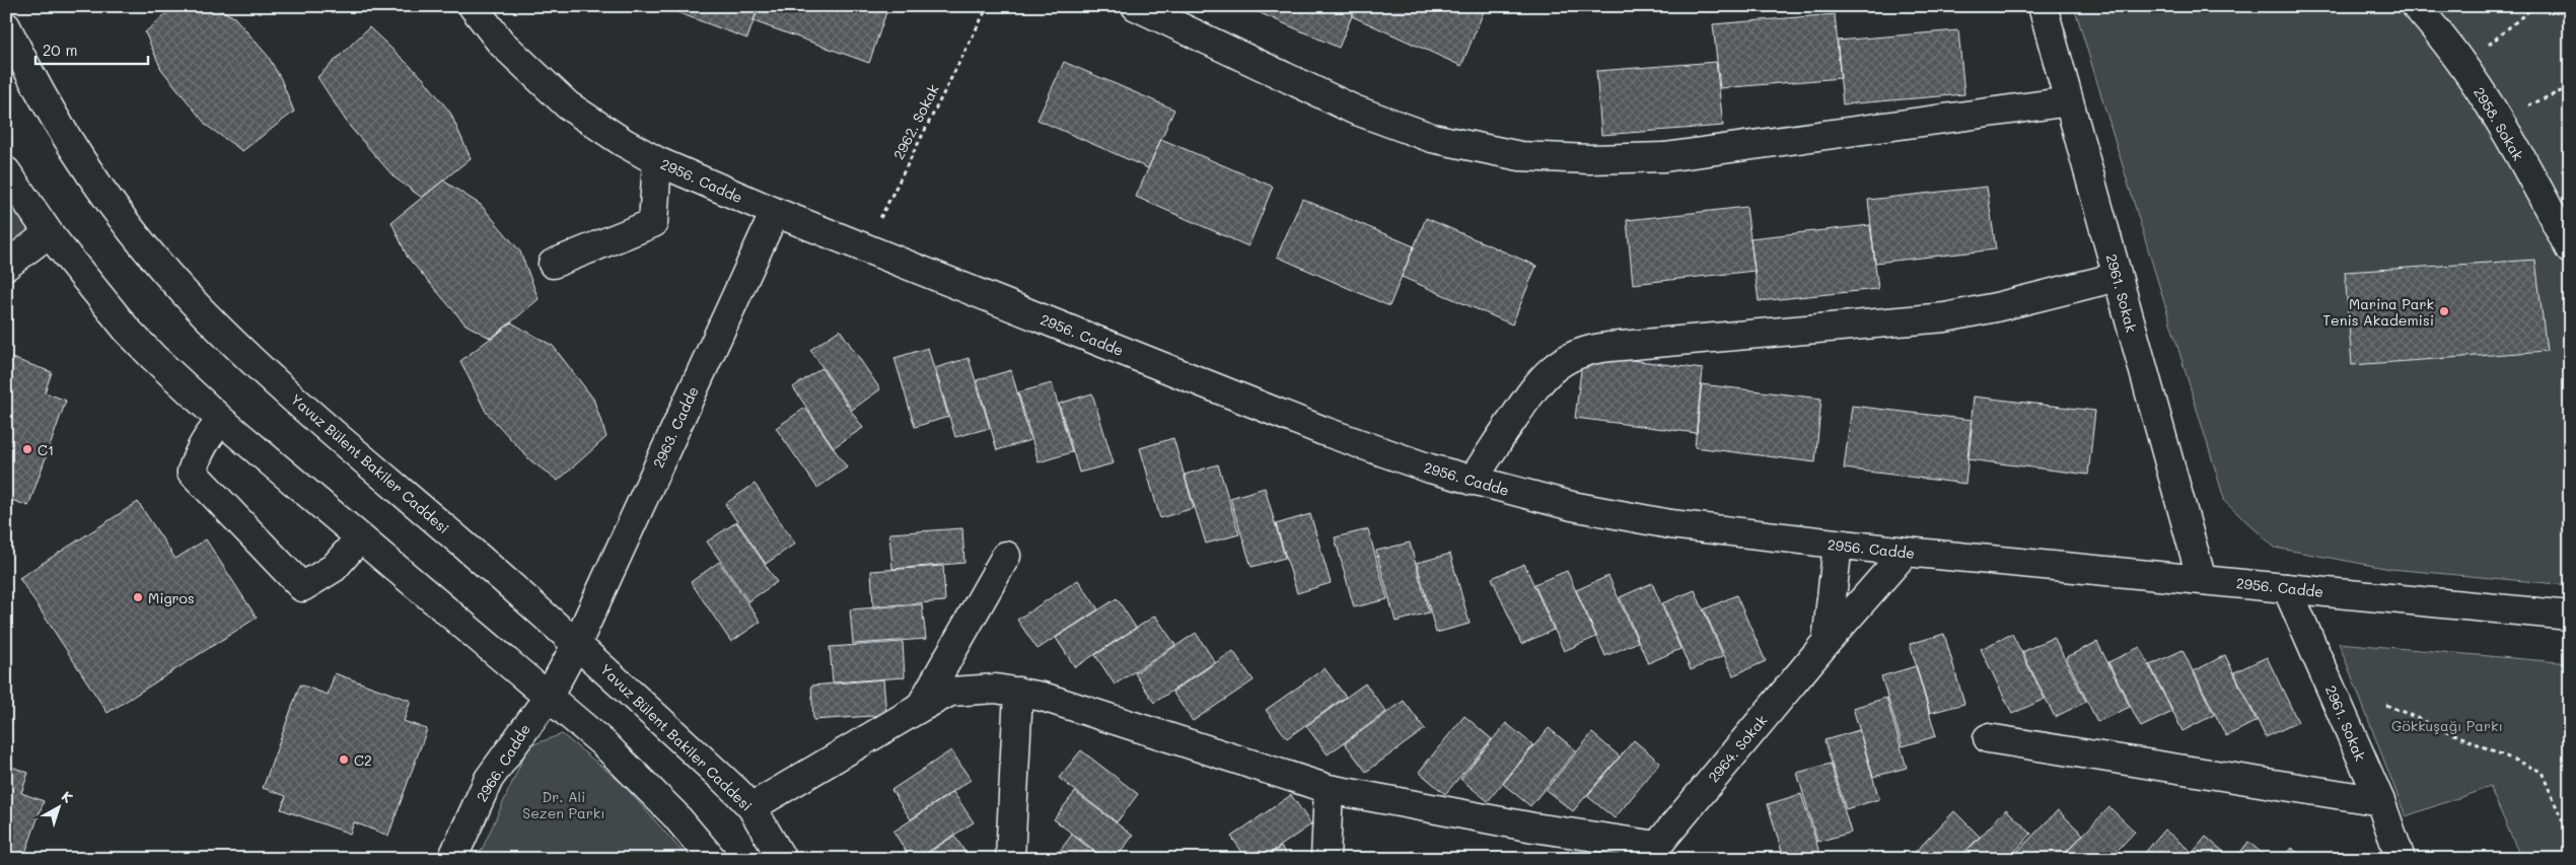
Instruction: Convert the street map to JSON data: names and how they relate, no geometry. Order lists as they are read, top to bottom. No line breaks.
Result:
{"streets":{"street":["2958. Sokak","2956. Cadde","2961. Sokak","2963. Cadde","Yavuz Bülent Bakiler Caddesi","2964. Sokak","2966. Cadde"],"path":["2962. Sokak"]},"crossings":[["2962. Sokak","2956. Cadde"],["2956. Cadde","2961. Sokak"],["2956. Cadde","2963. Cadde"],["2956. Cadde","2964. Sokak"],["2963. Cadde","Yavuz Bülent Bakiler Caddesi"],["2963. Cadde","2966. Cadde"]],"parks":["Gökkuşağı Parkı","Dr. Ali Sezen Parkı"],"places":["Marina Park Tenis Akademisi","C1","Migros","C2"],"scale_bar":"20 m","north":"top right"}
